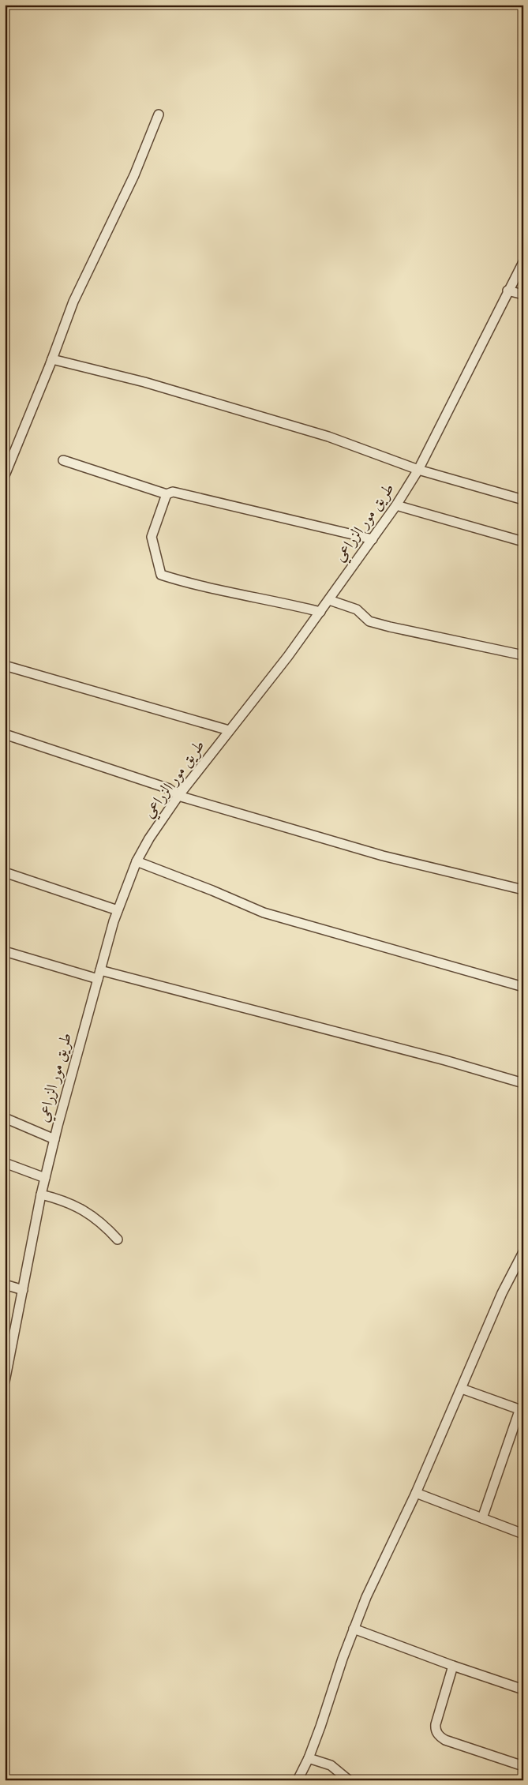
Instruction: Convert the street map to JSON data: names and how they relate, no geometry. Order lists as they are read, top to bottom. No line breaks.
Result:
{"streets":{"street":["طريق مور الزراعي"]}}
